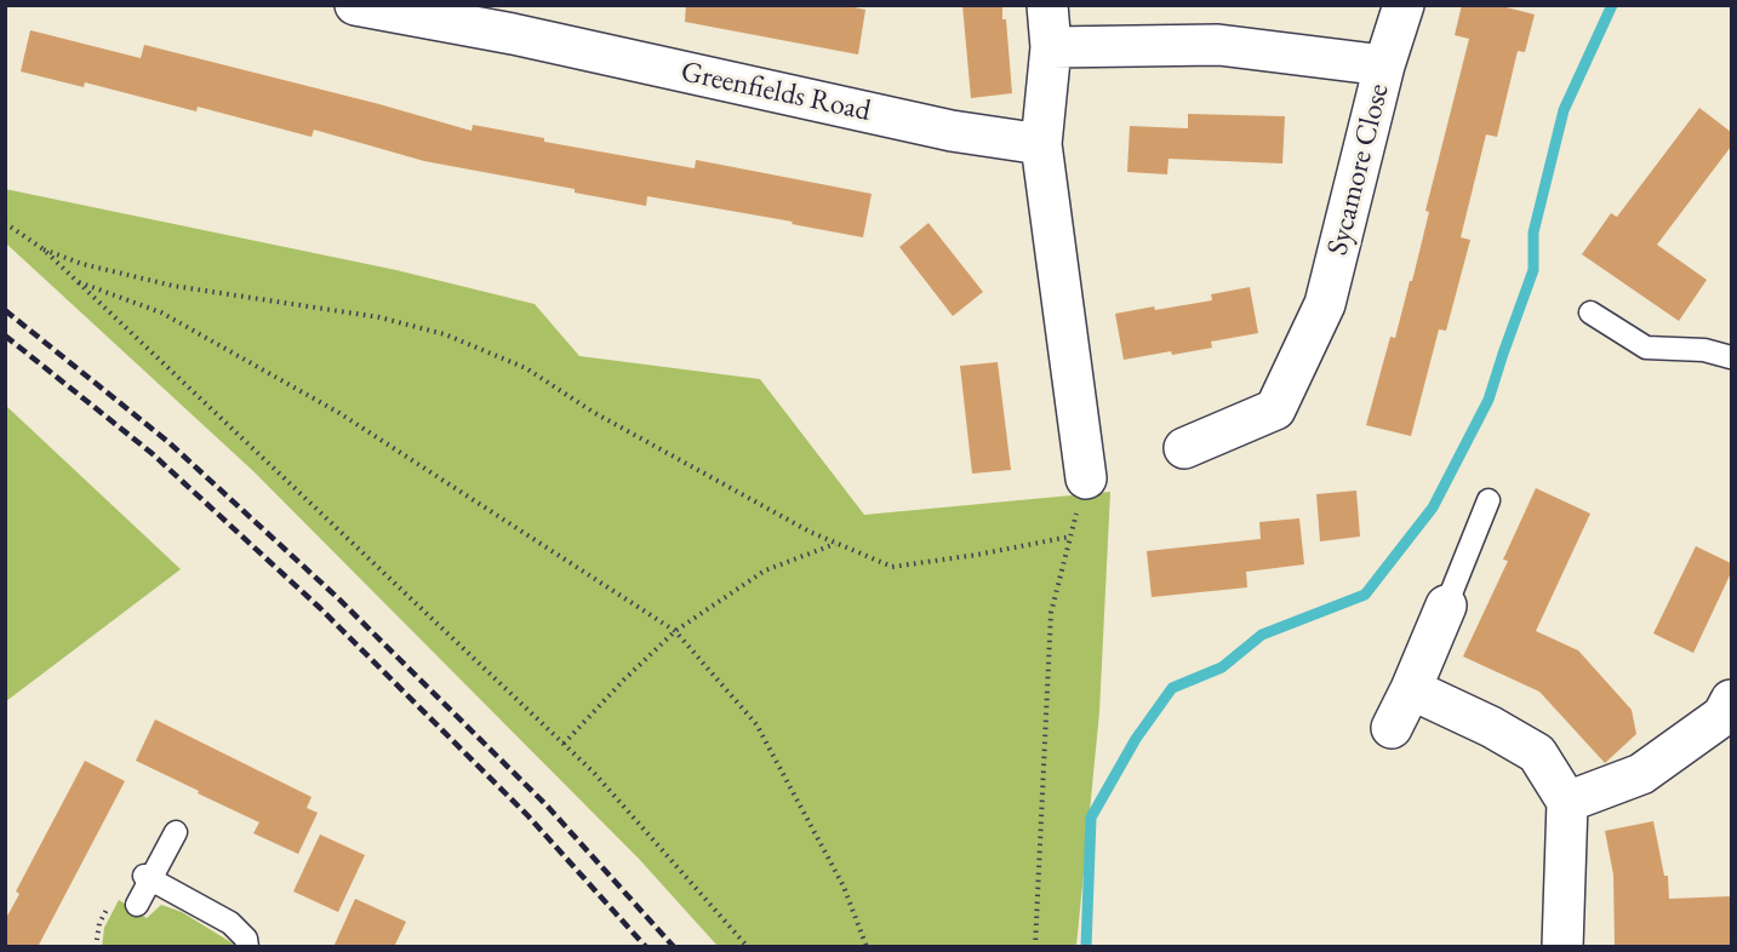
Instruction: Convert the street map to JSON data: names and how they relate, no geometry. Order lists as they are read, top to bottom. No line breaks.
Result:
{"streets":{"street":["Greenfields Road","Sycamore Close"]}}
